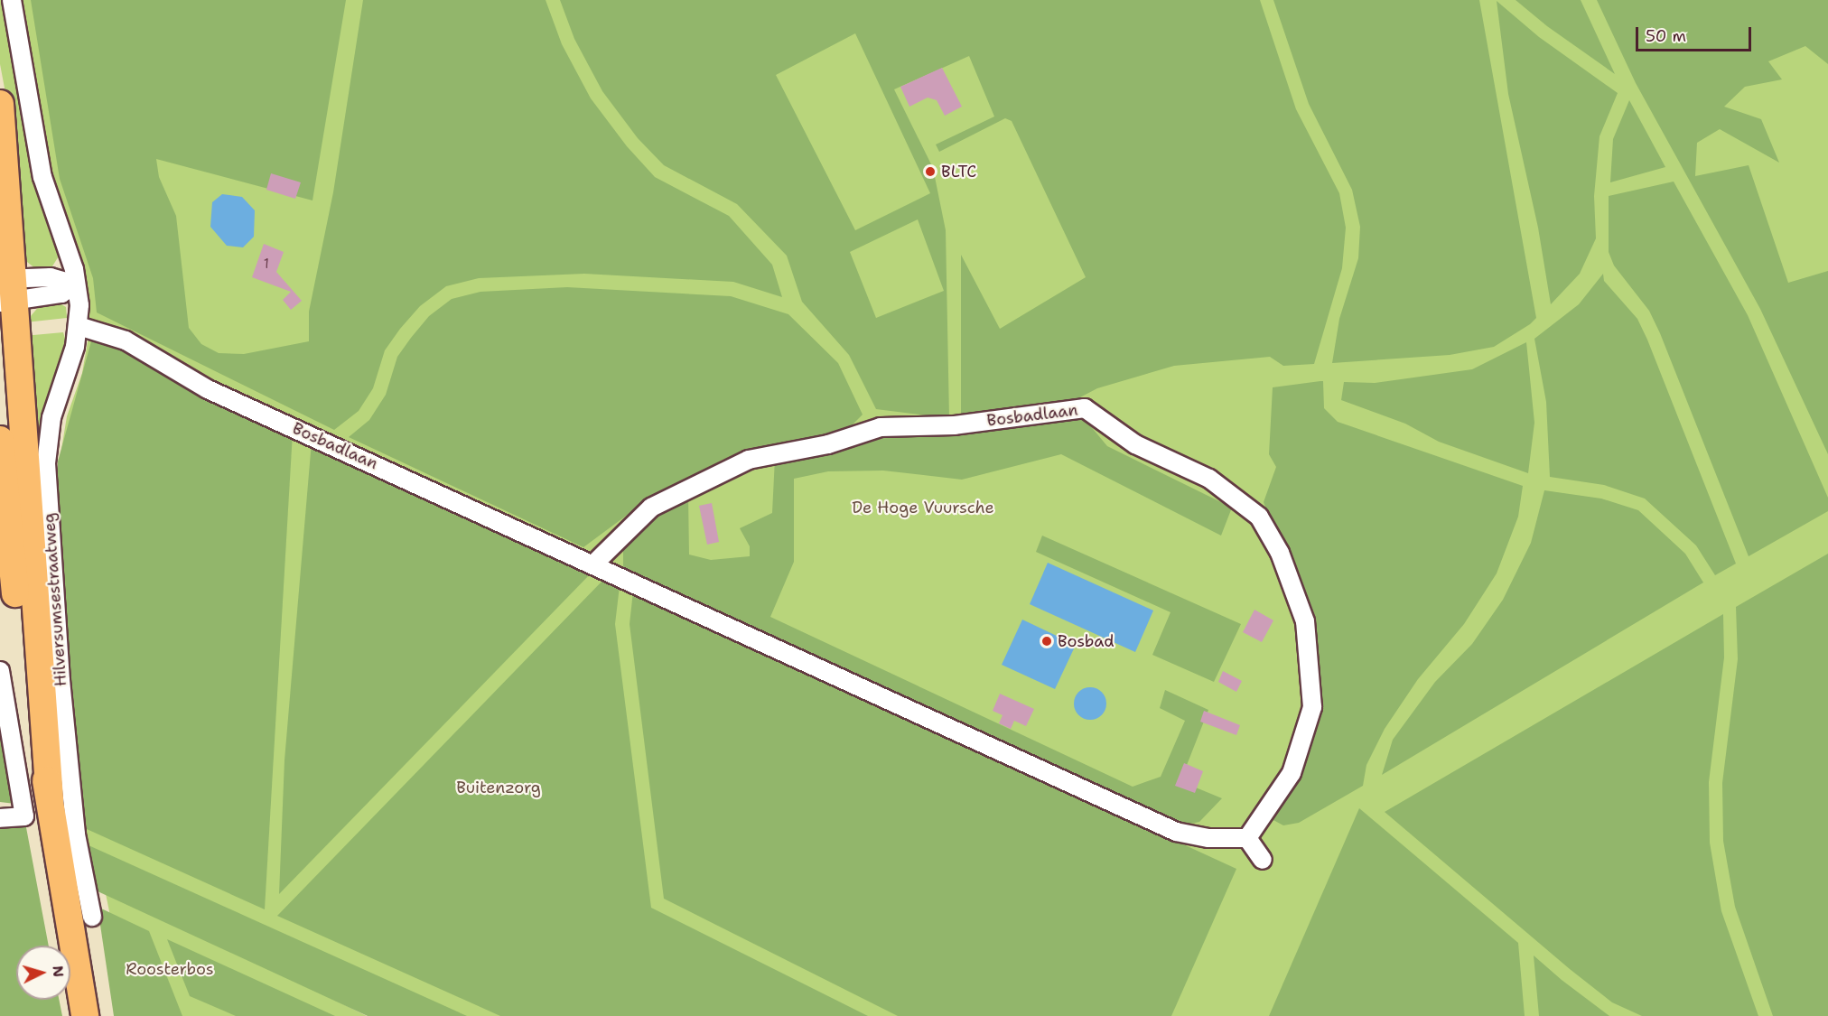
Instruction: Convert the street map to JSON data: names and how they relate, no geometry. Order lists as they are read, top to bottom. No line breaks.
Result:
{"streets":{"main road":["Hilversumsestraatweg"],"street":["Bosbadlaan"]},"crossings":[["Bosbadlaan","Hilversumsestraatweg"]],"parks":["De Hoge Vuursche","Buitenzorg","Roosterbos"],"places":["BLTC","Bosbad"],"house_numbers":["1"],"scale_bar":"50 m","north":"right"}
